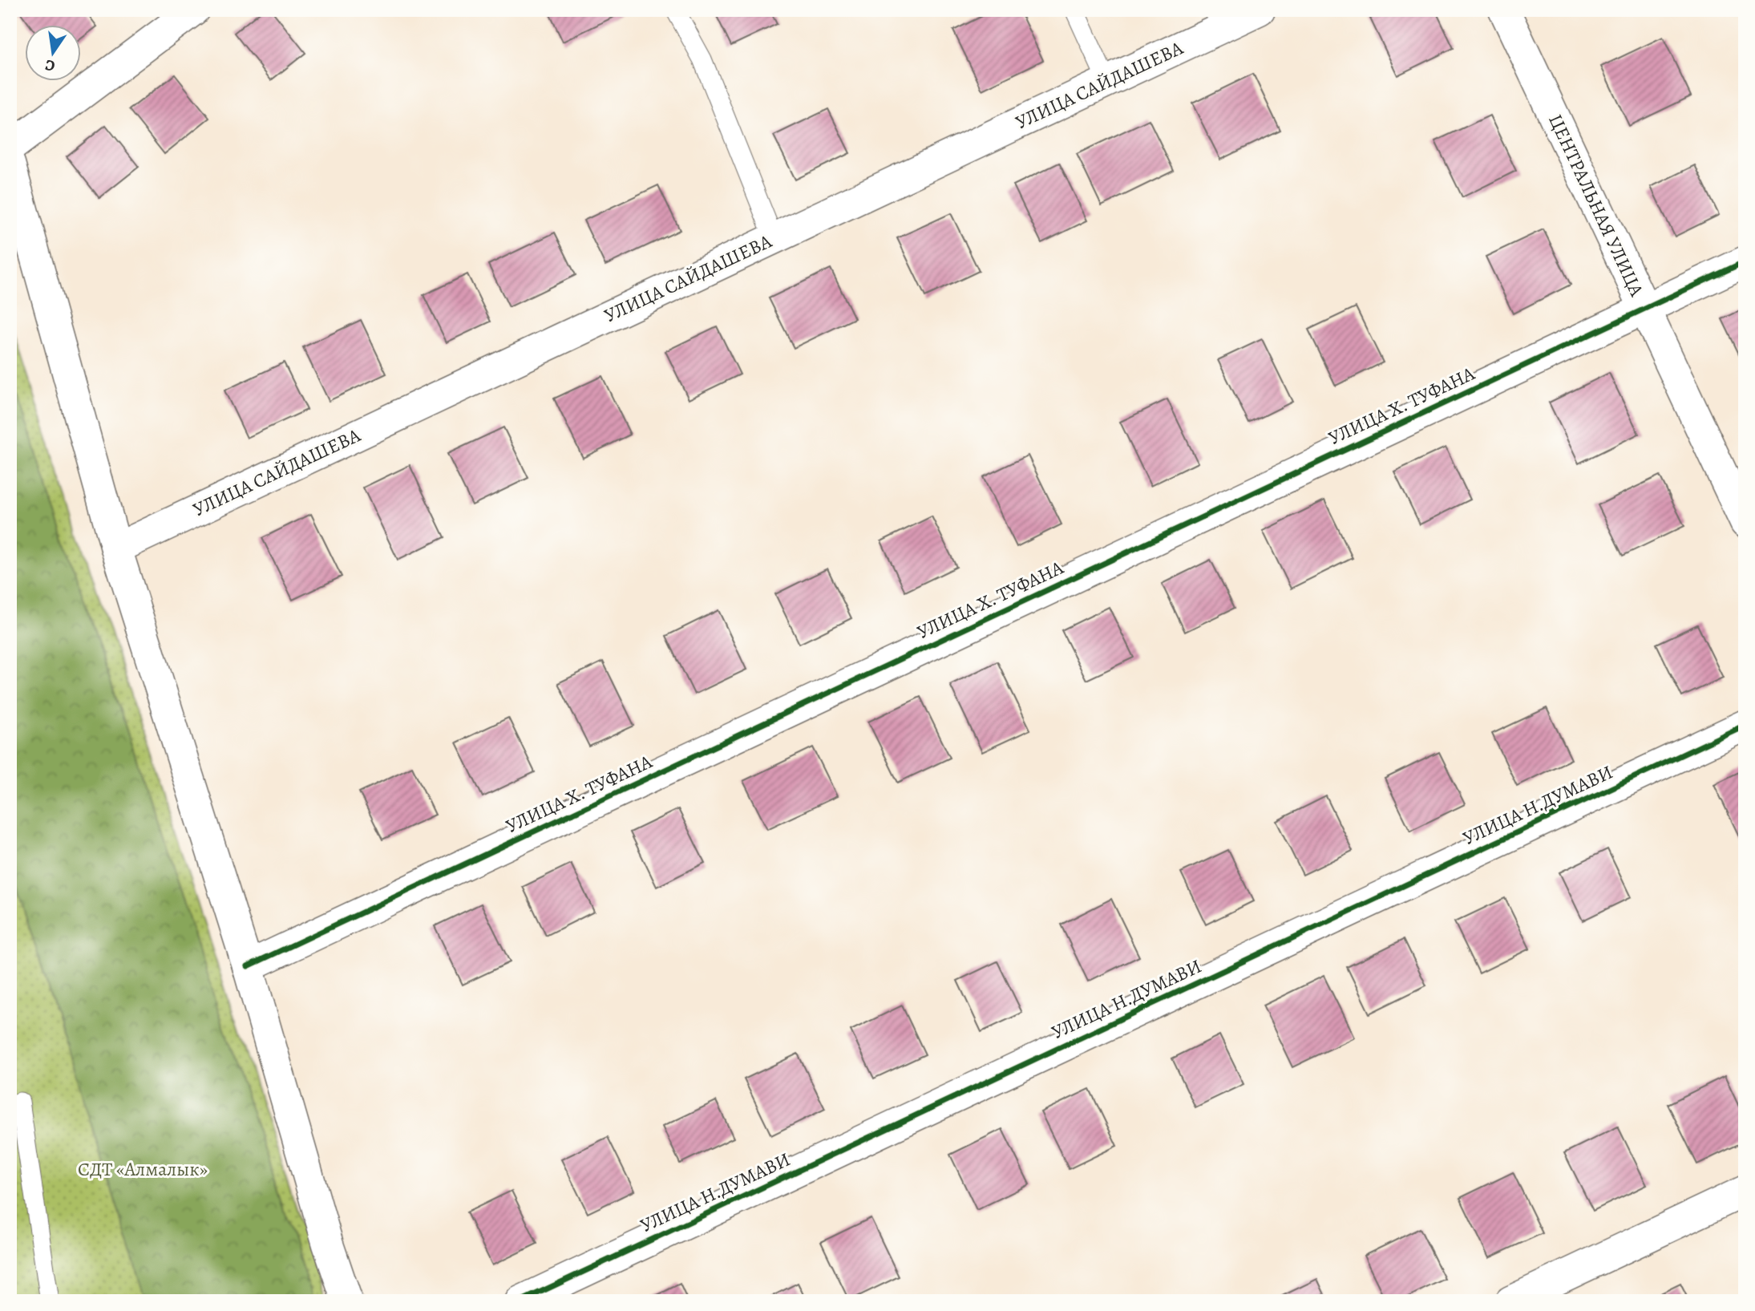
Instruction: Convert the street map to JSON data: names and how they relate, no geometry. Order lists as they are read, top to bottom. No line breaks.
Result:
{"streets":{"street":["УЛИЦА САЙДАШЕВА","ЦЕНТРАЛЬНАЯ УЛИЦА","УЛИЦА Х. ТУФАНА","УЛИЦА Н.ДУМАВИ"]},"crossings":[["ЦЕНТРАЛЬНАЯ УЛИЦА","УЛИЦА Х. ТУФАНА"]],"parks":["СДТ «Алмалык»"],"north":"bottom"}
